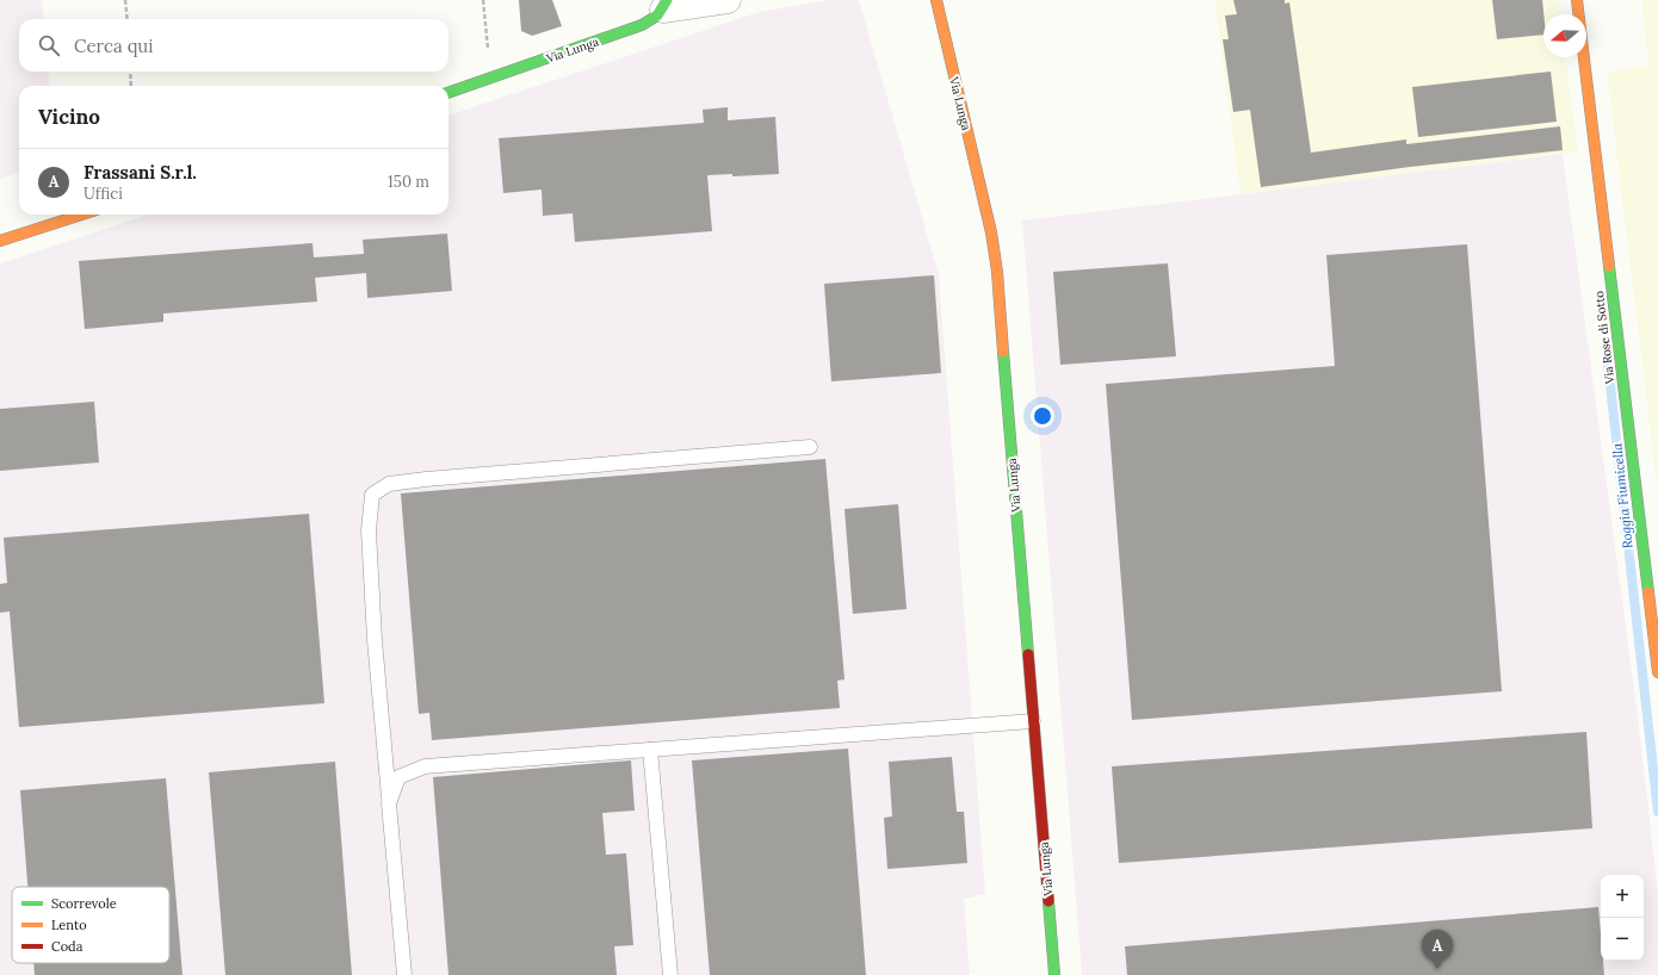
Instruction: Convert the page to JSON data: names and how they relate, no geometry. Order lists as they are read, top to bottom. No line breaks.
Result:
{"streets":{"street":["Via Lunga","Via Rose di Sotto"]},"water":["Roggia Fiumicella"],"legend":["Scorrevole","Lento","Coda"],"north":"left","page":{"search":"Cerca qui","heading":"Vicino","list":[{"mark":"A","name":"Frassani S.r.l.","note":"Uffici","value":"150 m"}],"map_buttons":["+","−"],"pins":"A"}}
